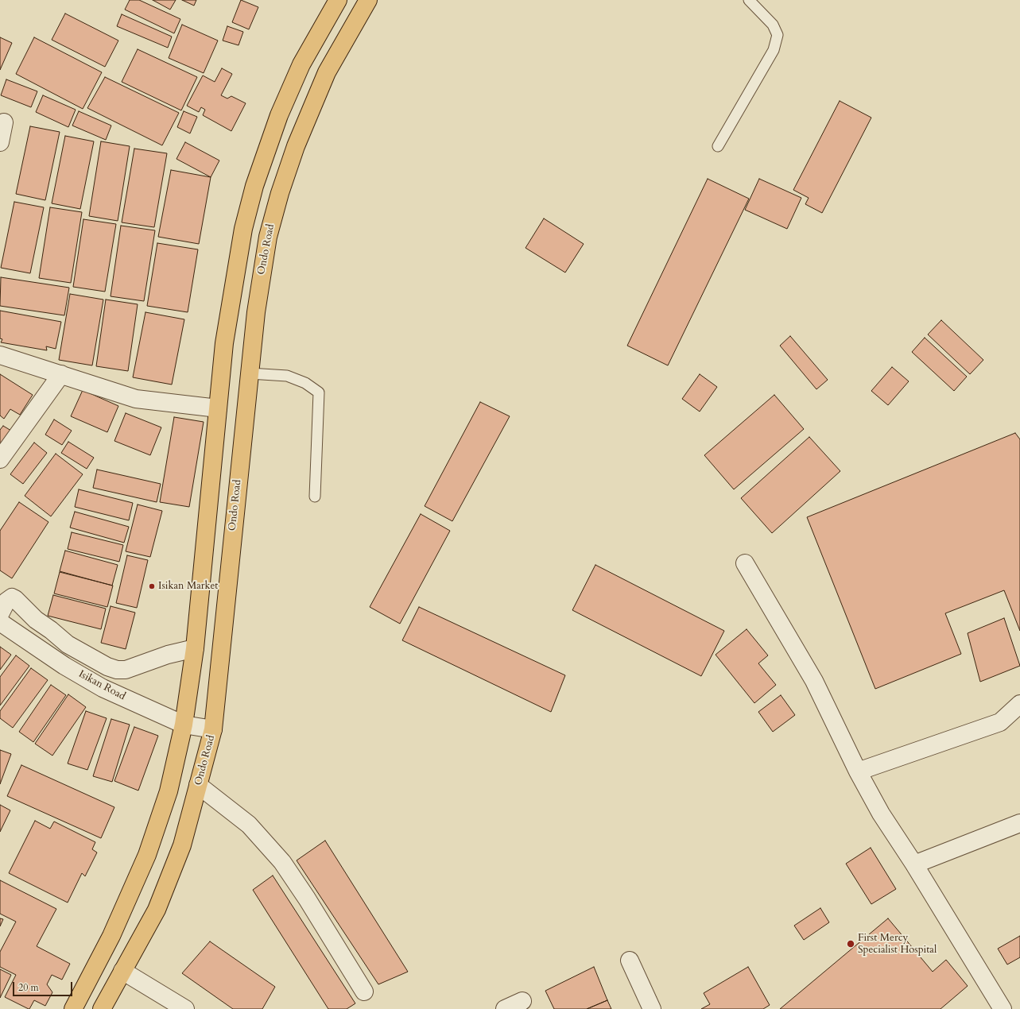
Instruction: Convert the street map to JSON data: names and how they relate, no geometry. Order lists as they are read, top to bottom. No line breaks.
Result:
{"streets":{"main road":["Ondo Road"],"street":["Isikan Road"]},"crossings":[["Ondo Road","Isikan Road"]],"places":["Isikan Market","First Mercy Specialist Hospital"],"scale_bar":"20 m"}
